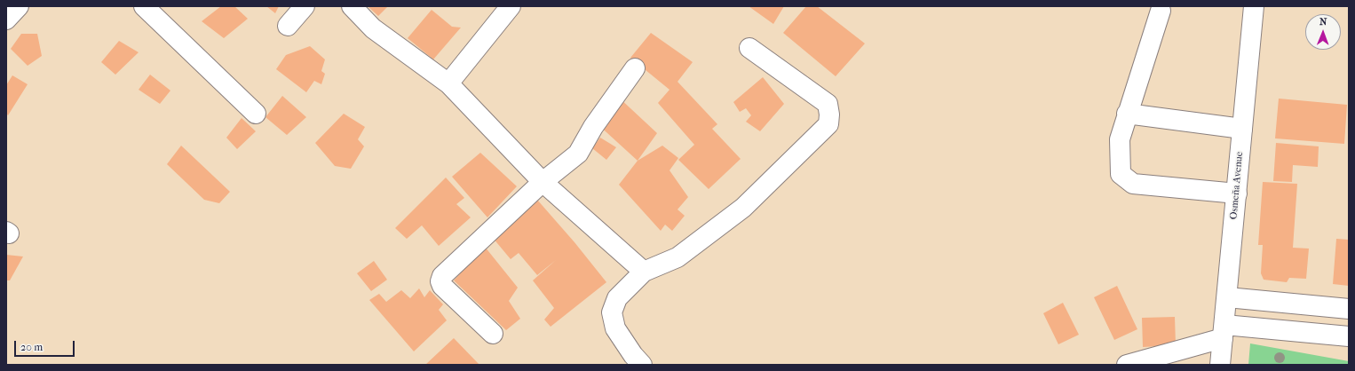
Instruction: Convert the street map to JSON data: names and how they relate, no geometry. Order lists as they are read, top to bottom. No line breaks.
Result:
{"streets":{"street":["Osmeña Avenue"]},"scale_bar":"20 m","north":"top"}
